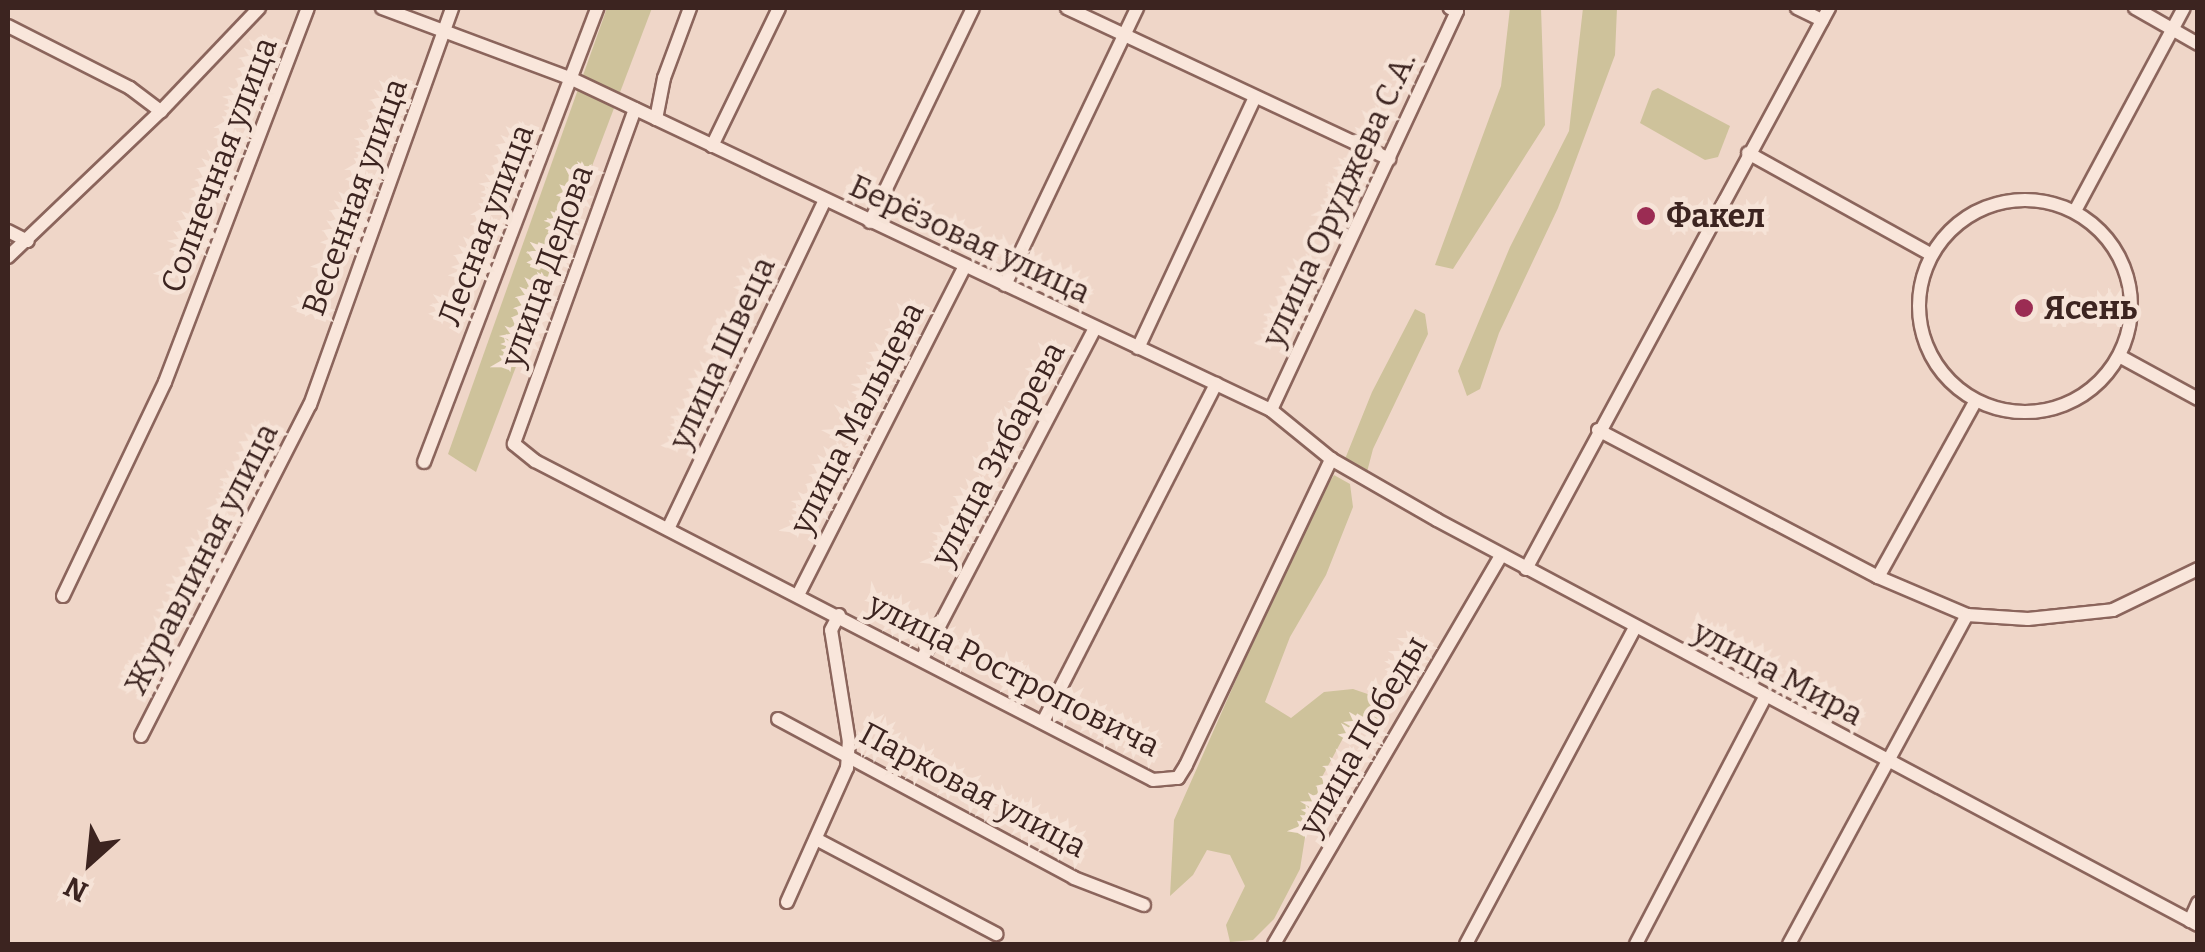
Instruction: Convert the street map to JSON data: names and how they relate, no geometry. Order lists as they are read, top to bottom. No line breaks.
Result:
{"streets":{"street":["Солнечная улица","Весенная улица","улица Оруджева С.А.","Лесная улица","Берёзовая улица","улица Дедова","улица Швеца","улица Мальцева","улица Зибарева","Журавлиная улица","улица Мира","улица Ростроповича","улица Победы","Парковая улица"]},"crossings":[["Весенная улица","Берёзовая улица"],["Весенная улица","Журавлиная улица"],["улица Оруджева С.А.","Берёзовая улица"],["Лесная улица","Берёзовая улица"],["Берёзовая улица","улица Дедова"],["Берёзовая улица","улица Швеца"],["Берёзовая улица","улица Мальцева"],["Берёзовая улица","улица Зибарева"],["Берёзовая улица","улица Мира"],["Берёзовая улица","улица Ростроповича"],["улица Дедова","улица Ростроповича"],["улица Швеца","улица Ростроповича"],["улица Мальцева","улица Ростроповича"],["улица Зибарева","улица Ростроповича"],["улица Мира","улица Ростроповича"],["улица Мира","улица Победы"]],"places":["Факел","Ясень"],"north":"bottom left"}
